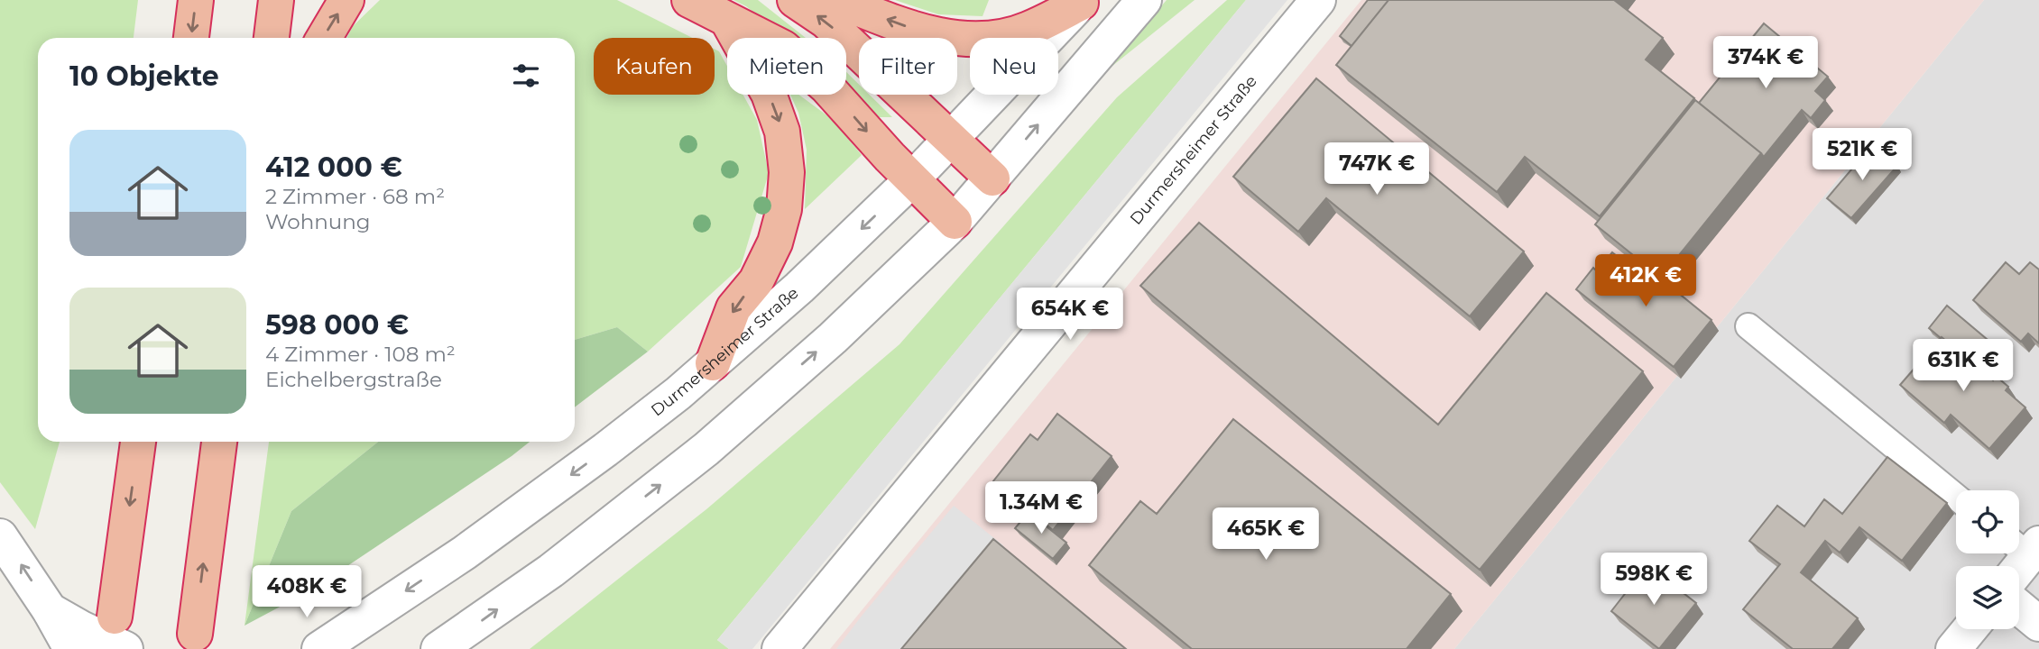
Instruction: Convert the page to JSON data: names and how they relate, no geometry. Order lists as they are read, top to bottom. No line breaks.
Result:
{"streets":{"street":["Durmersheimer Straße"]},"page":{"price":["374K €","521K €","747K €","412K €","654K €","631K €","1.34M €","465K €","598K €","408K €"],"chip":["Kaufen","Mieten","Filter","Neu"],"heading":"10 Objekte","list":[{"name":"412 000 €","note":"2 Zimmer · 68 m² · Wohnung"},{"name":"598 000 €","note":"4 Zimmer · 108 m² · Eichelbergstraße"}]}}
